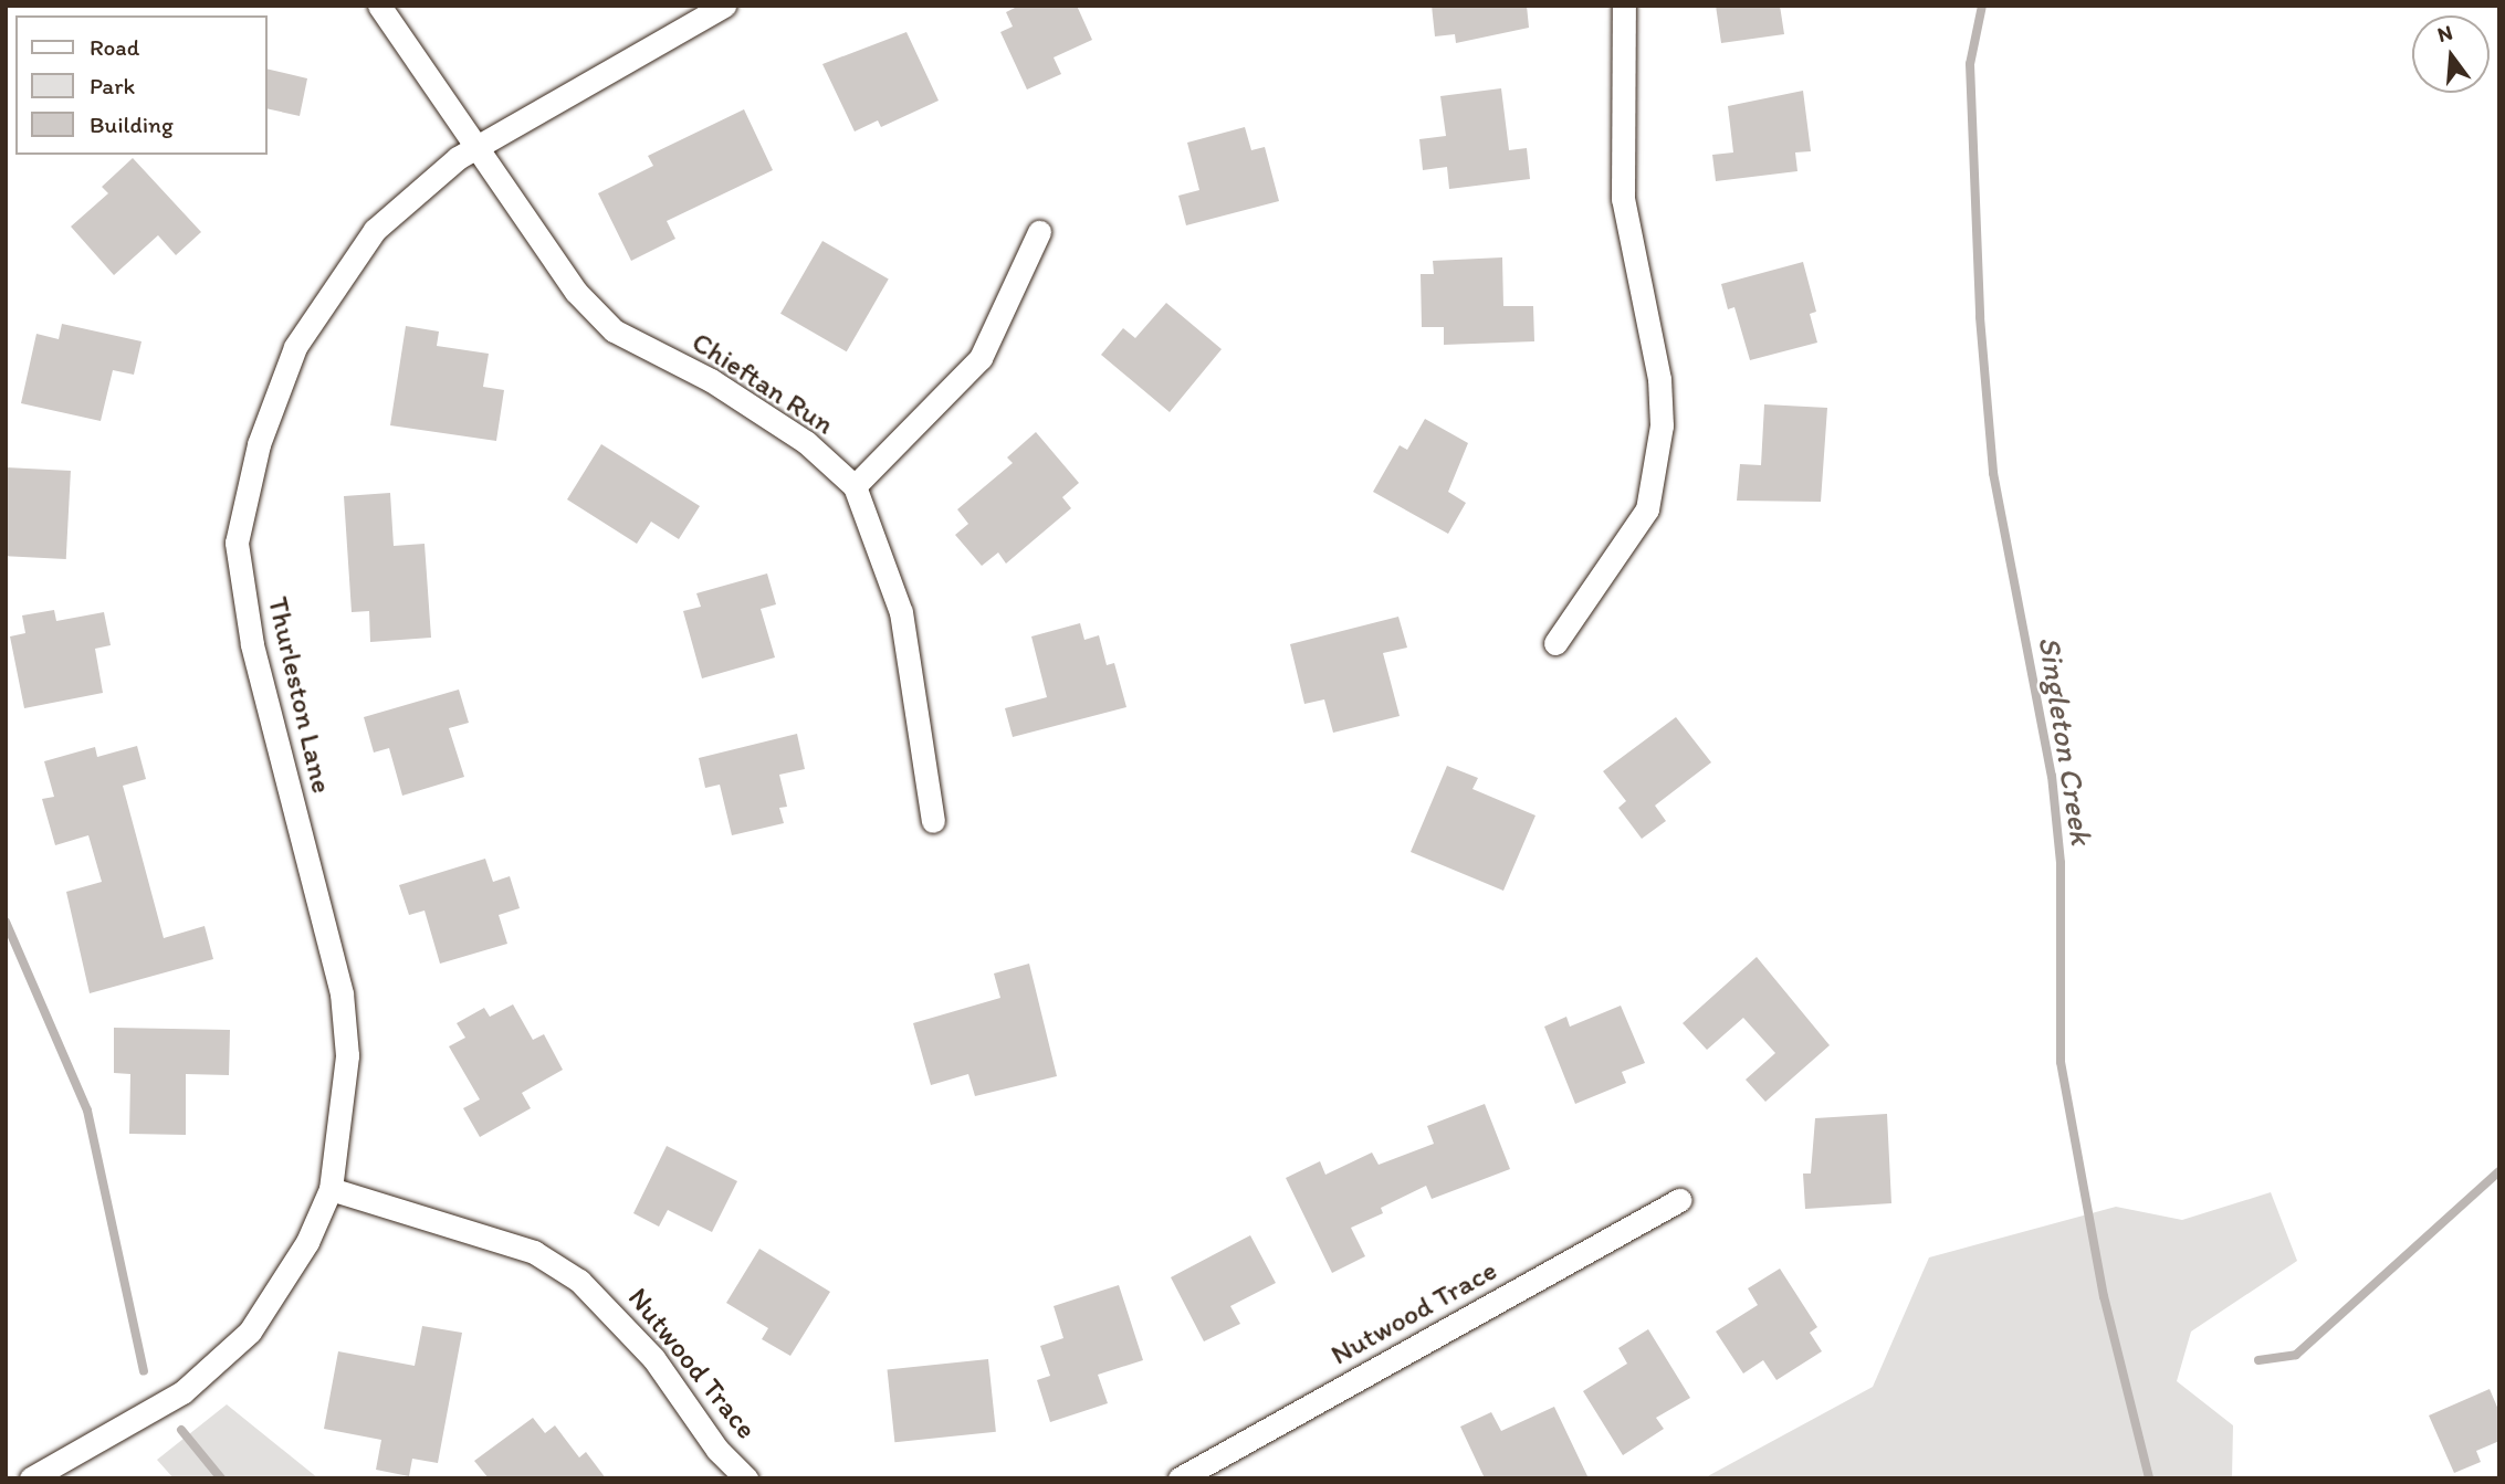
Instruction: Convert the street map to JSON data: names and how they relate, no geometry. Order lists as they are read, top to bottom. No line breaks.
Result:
{"streets":{"street":["Chieftan Run","Thurleston Lane","Nutwood Trace"]},"crossings":[["Chieftan Run","Thurleston Lane"],["Thurleston Lane","Nutwood Trace"]],"water":["Singleton Creek"],"legend":["Road","Park","Building"],"north":"top"}
